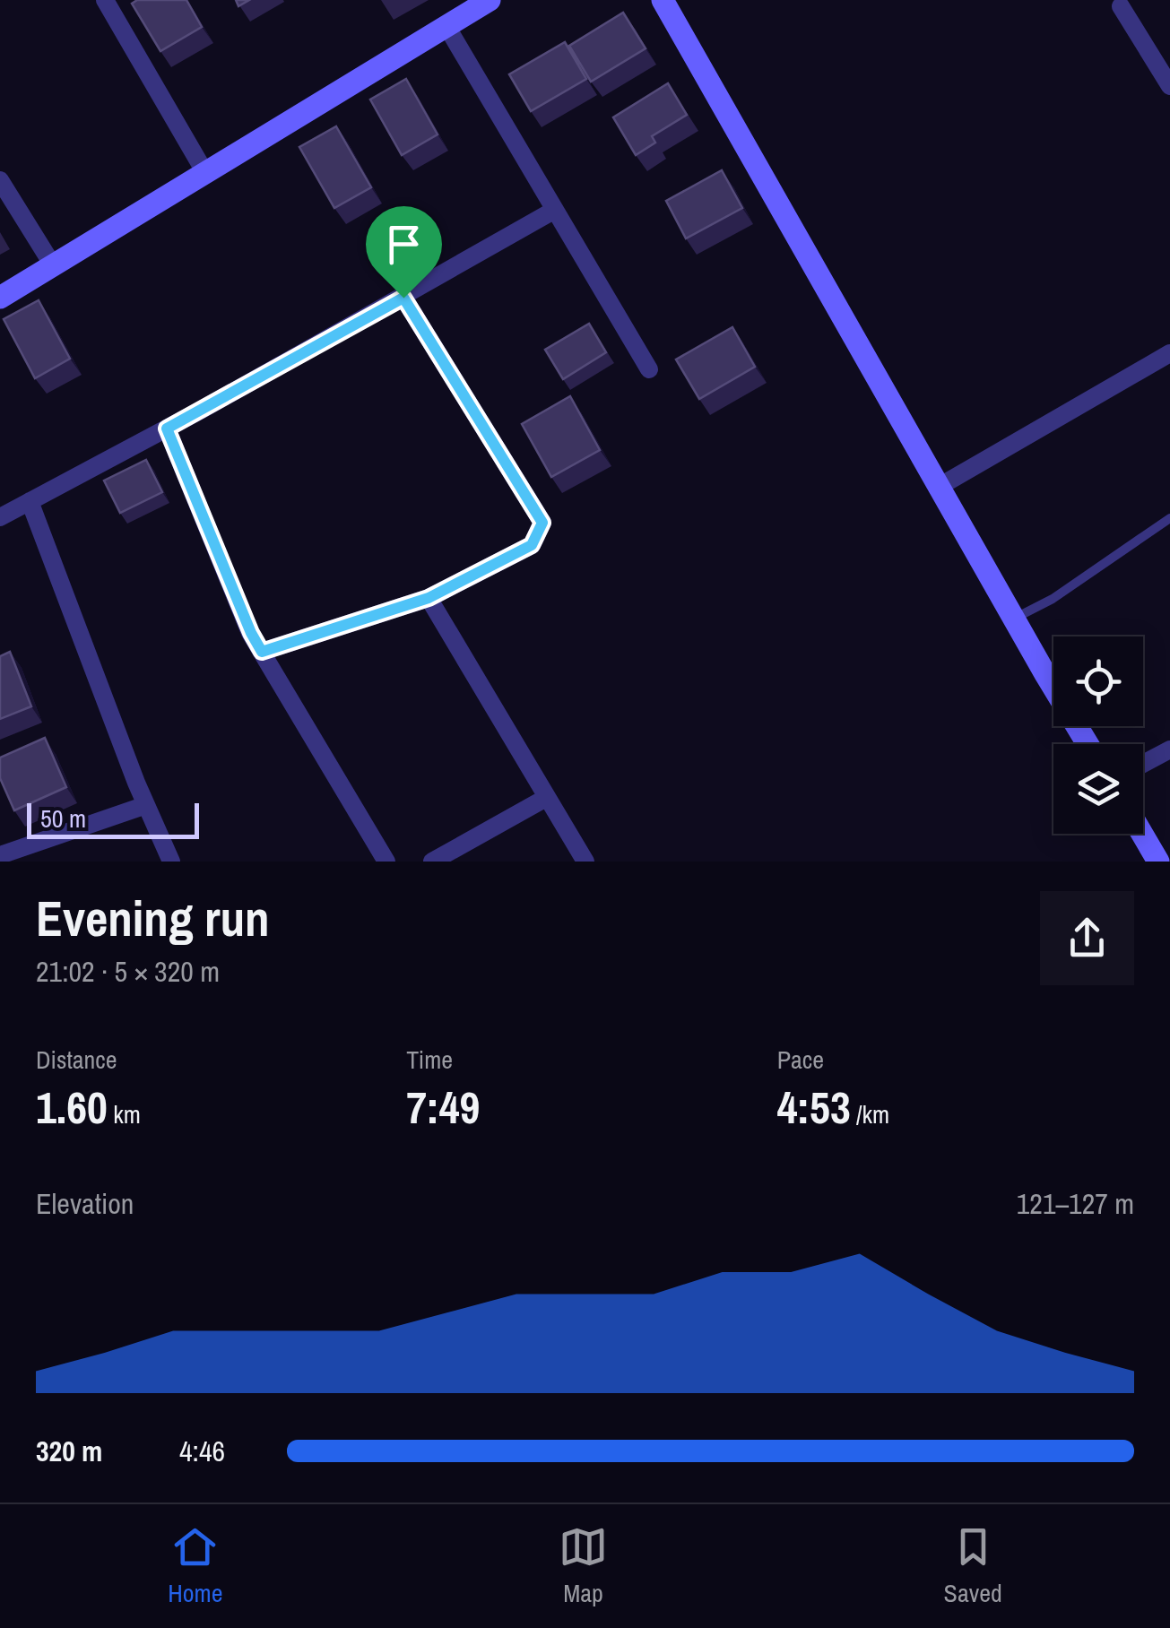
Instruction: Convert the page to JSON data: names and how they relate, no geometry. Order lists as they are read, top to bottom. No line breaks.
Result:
{"scale_bar":"50 m","page":{"scale":"50 m","heading":["Evening run","21:02 · 5 × 320 m"],"stats":[["Distance","1.60 km"],["Time","7:49"],["Pace","4:53 /km"]],"chart":["Elevation","121–127 m"],"list":[{"name":"320 m","note":"4:46"}],"tabs":["Home","Map","Saved"]}}
